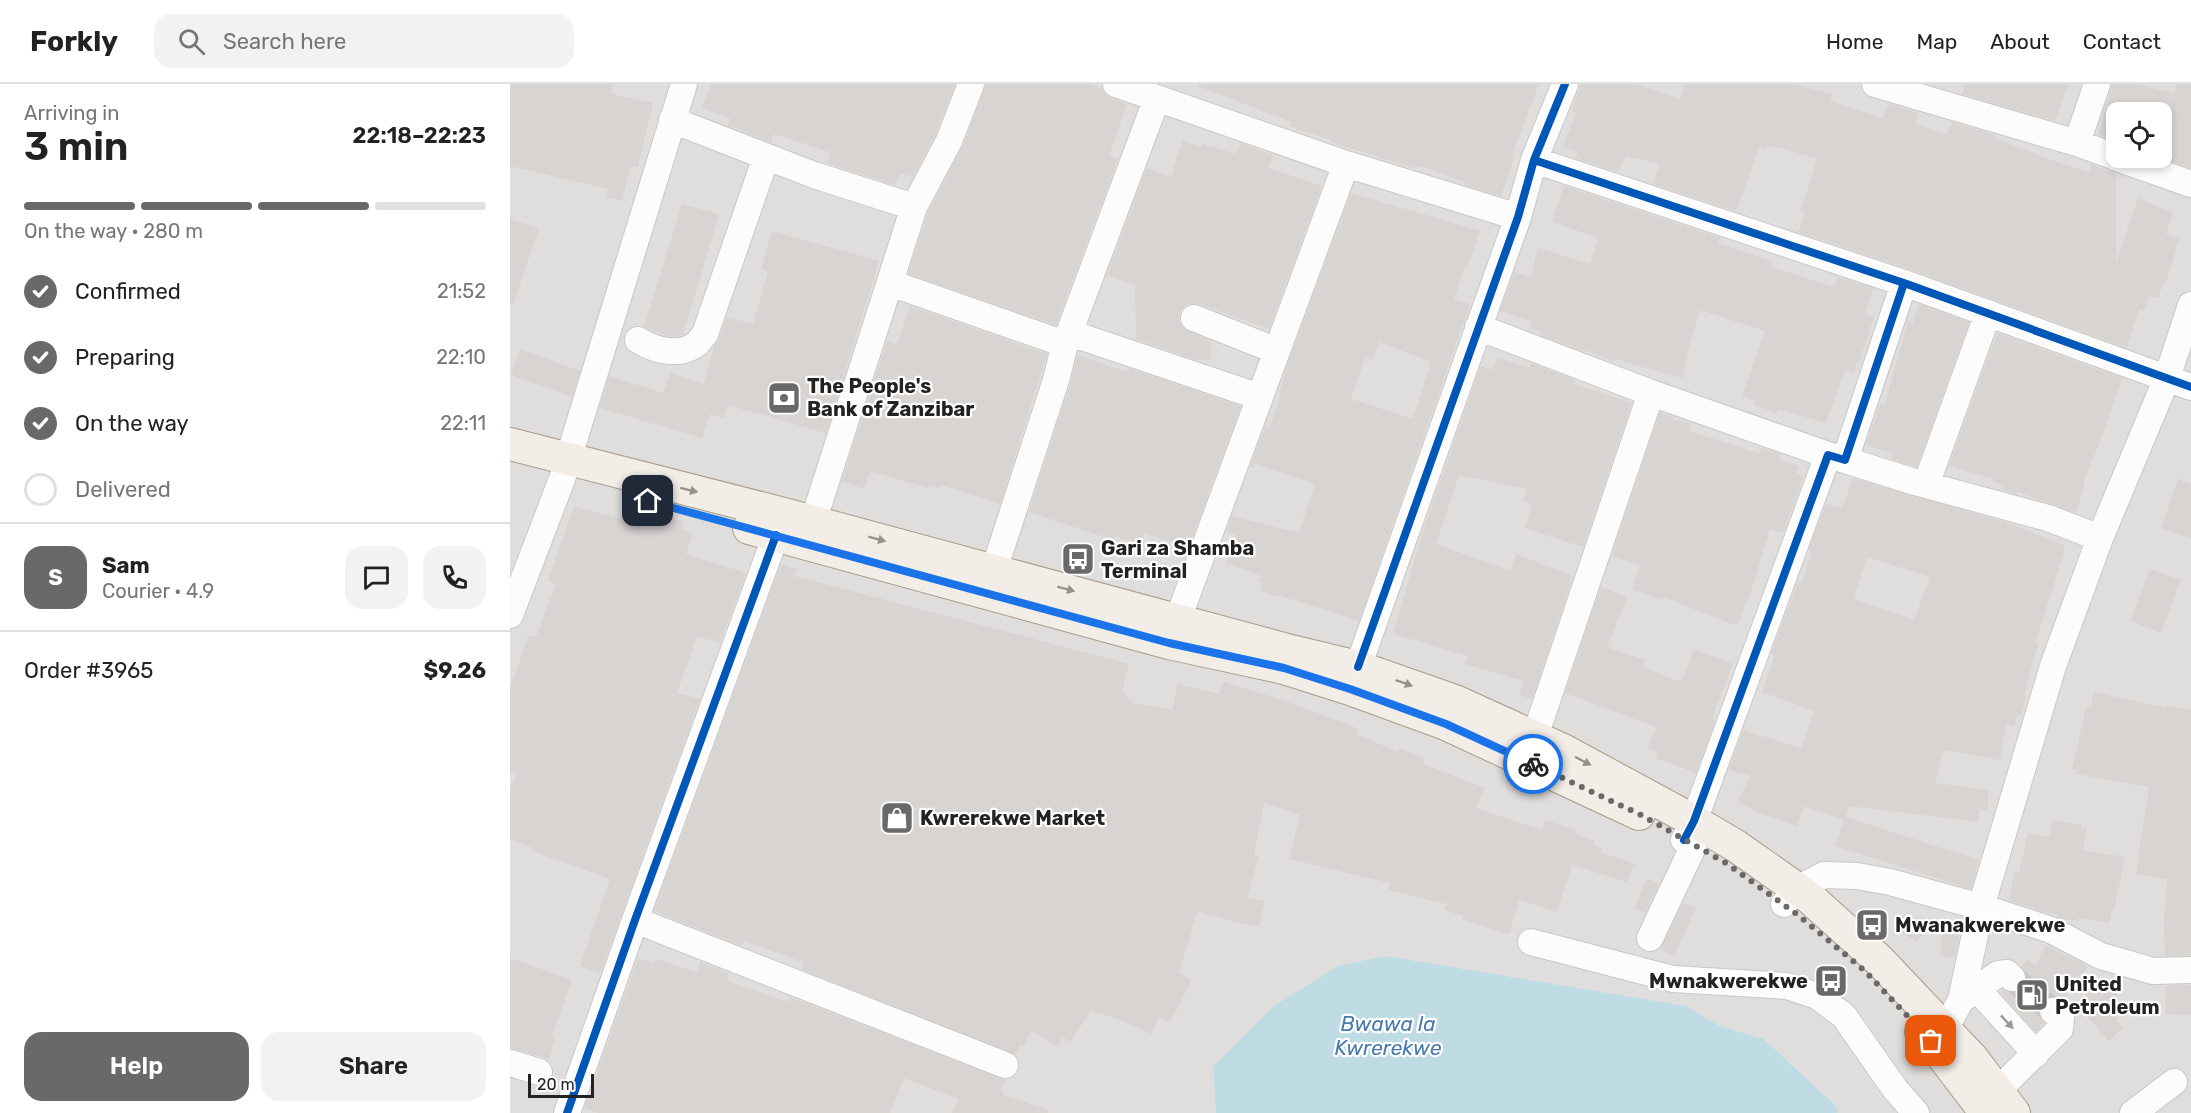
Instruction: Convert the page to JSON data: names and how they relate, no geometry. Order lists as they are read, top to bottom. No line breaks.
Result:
{"water":["Bwawa la Kwrerekwe"],"places":{"bank":["The People's Bank of Zanzibar"],"bus stop":["Gari za Shamba Terminal","Mwanakwerekwe","Mwnakwerekwe"],"shop":["Kwrerekwe Market"],"fuel station":["United Petroleum"]},"scale_bar":"20 m","page":{"header":"Forkly","search":"Search here","nav":["Home","Map","About","Contact"],"heading":["3 min","Arriving in","22:18–22:23"],"panel":["Sam","Courier · 4.9","Order #3965","$9.26"],"bar":"On the way · 280 m","list":[["Confirmed","21:52"],["Preparing","22:10"],["On the way","22:11"],"Delivered"],"round":"S","buttons":["Help","Share"],"scale":"20 m"}}
